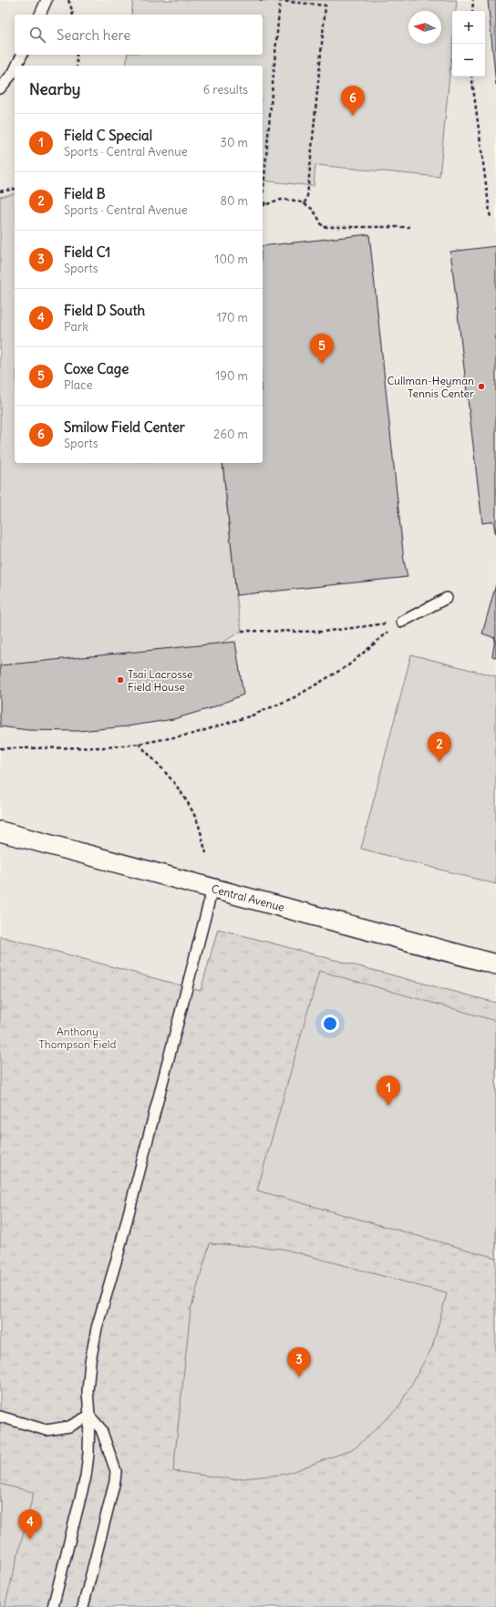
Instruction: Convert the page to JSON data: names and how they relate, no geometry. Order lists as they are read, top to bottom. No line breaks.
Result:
{"streets":{"street":["Central Avenue"]},"parks":["Anthony Thompson Field"],"places":["Cullman-Heyman Tennis Center","Tsai Lacrosse Field House"],"north":"left","page":{"map_buttons":["+","−"],"search":"Search here","heading":["Nearby","6 results"],"pins":["6","5","2","1","3","4"],"list":[{"mark":"1","name":"Field C Special","note":"Sports · Central Avenue","value":"30 m"},{"mark":"2","name":"Field B","note":"Sports · Central Avenue","value":"80 m"},{"mark":"3","name":"Field C1","note":"Sports","value":"100 m"},{"mark":"4","name":"Field D South","note":"Park","value":"170 m"},{"mark":"5","name":"Coxe Cage","note":"Place","value":"190 m"},{"mark":"6","name":"Smilow Field Center","note":"Sports","value":"260 m"}]}}
